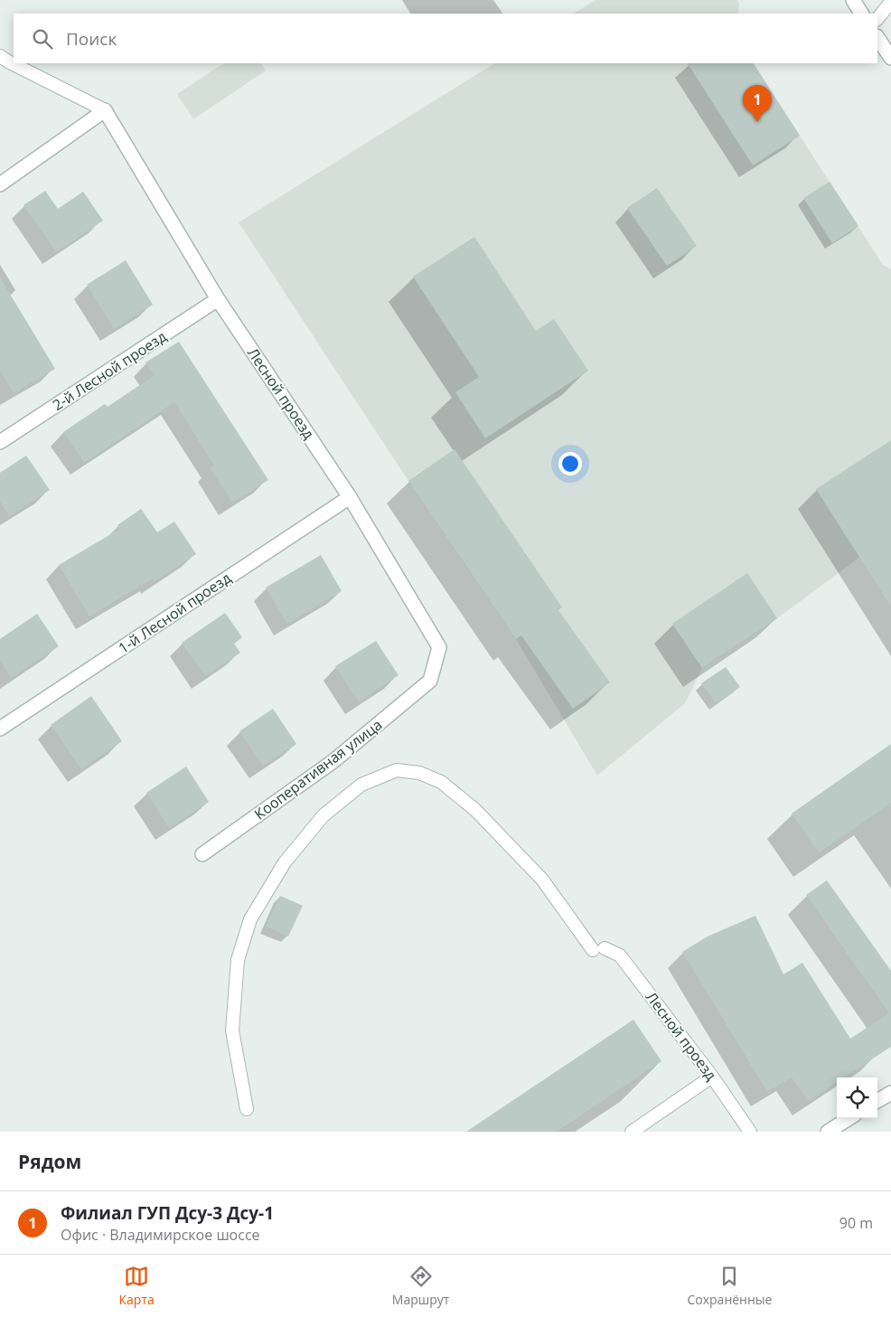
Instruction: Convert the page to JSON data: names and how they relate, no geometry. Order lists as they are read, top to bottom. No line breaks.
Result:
{"streets":{"street":["2-й Лесной проезд","Лесной проезд","1-й Лесной проезд","Кооперативная улица"]},"crossings":[["2-й Лесной проезд","Лесной проезд"],["Лесной проезд","1-й Лесной проезд"],["Лесной проезд","Кооперативная улица"]],"page":{"search":"Поиск","pins":"1","heading":"Рядом","list":[{"mark":"1","name":"Филиал ГУП Дсу-3 Дсу-1","note":"Офис · Владимирское шоссе","value":"90 m"}],"nav":["Карта","Маршрут","Сохранённые"]}}
